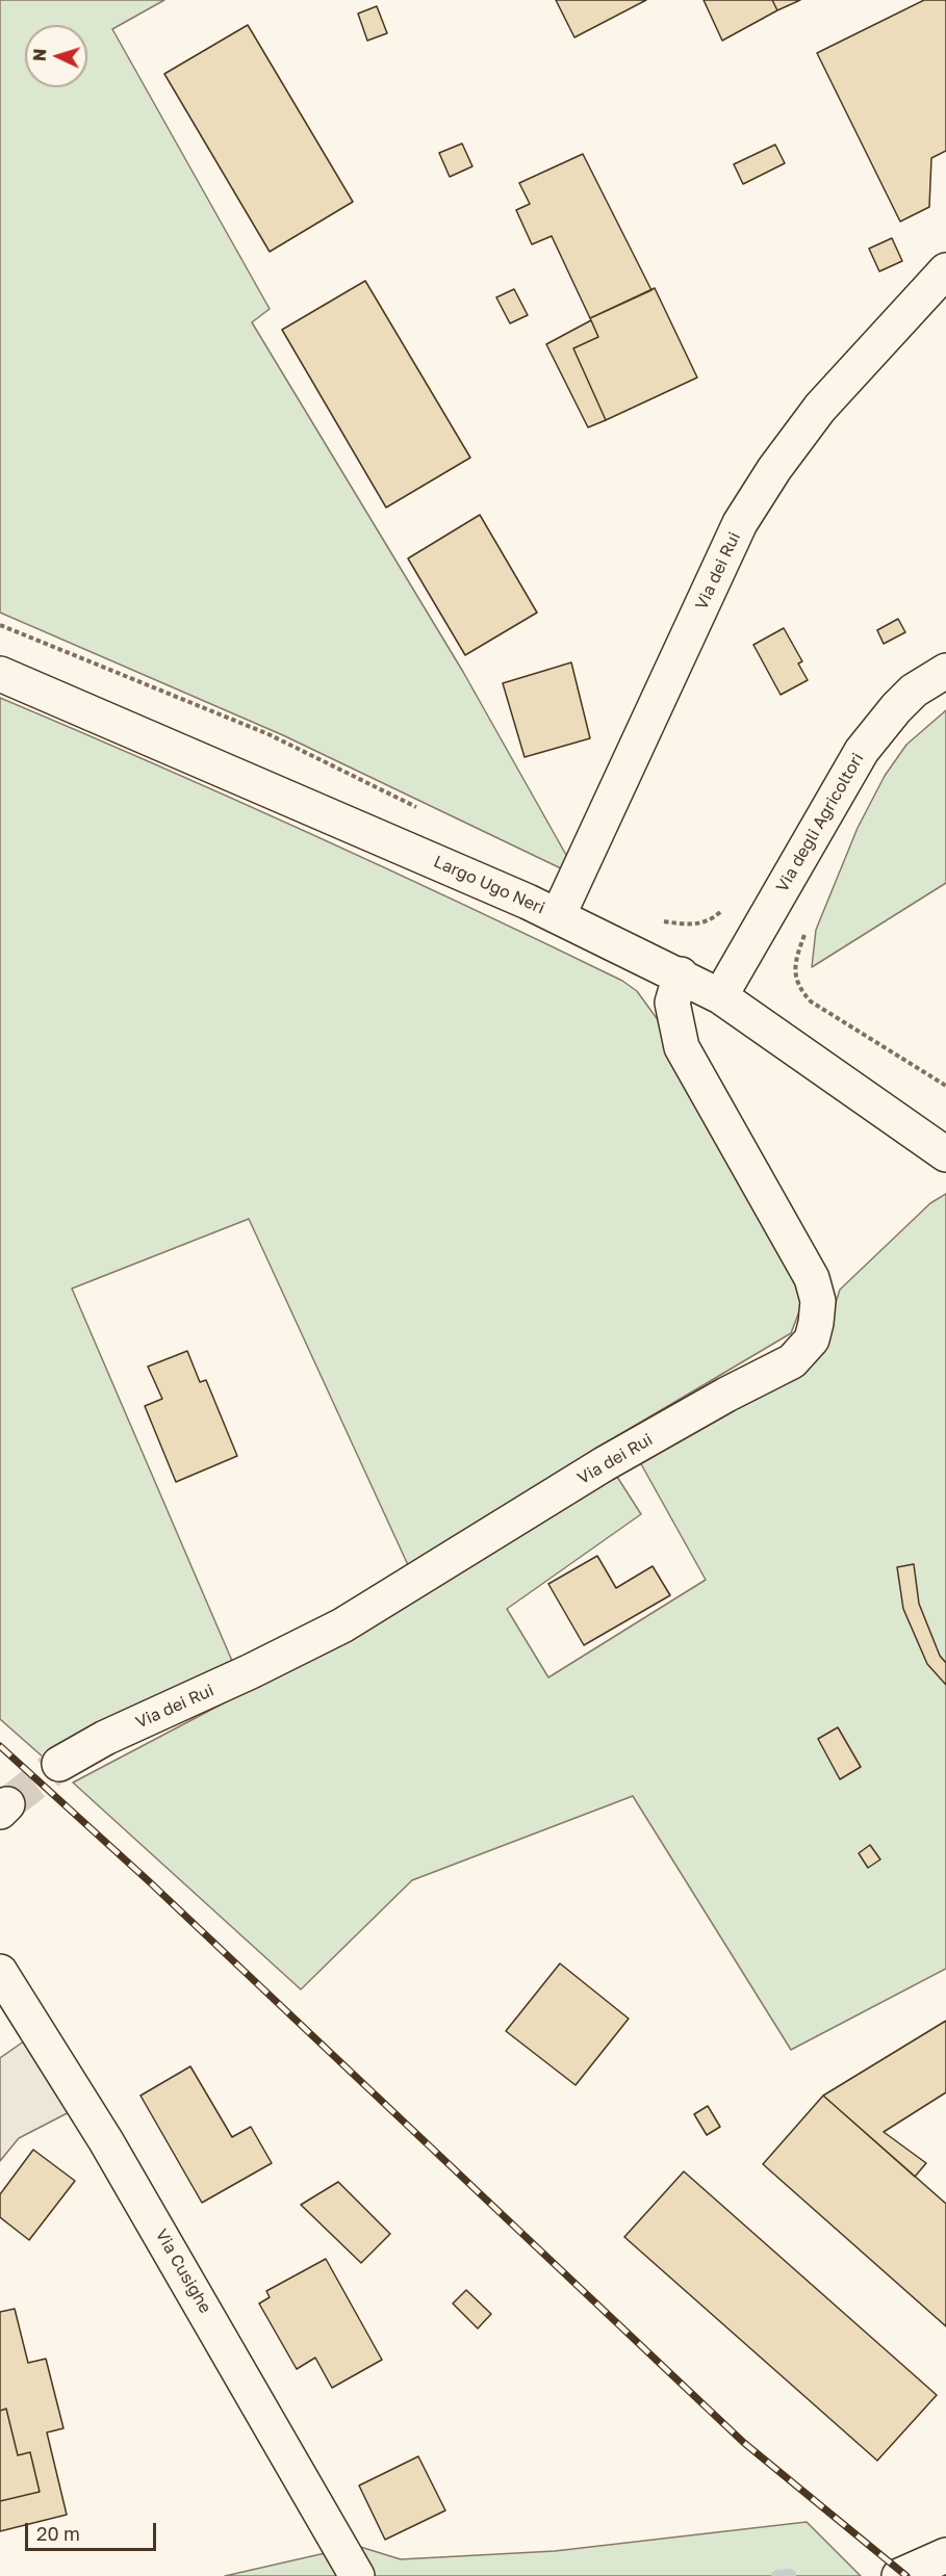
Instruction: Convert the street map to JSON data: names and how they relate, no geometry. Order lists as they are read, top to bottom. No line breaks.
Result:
{"streets":{"street":["Via dei Rui","Via degli Agricoltori","Largo Ugo Neri","Via Cusighe"]},"crossings":[["Via dei Rui","Largo Ugo Neri"],["Via degli Agricoltori","Largo Ugo Neri"]],"scale_bar":"20 m","north":"left"}
